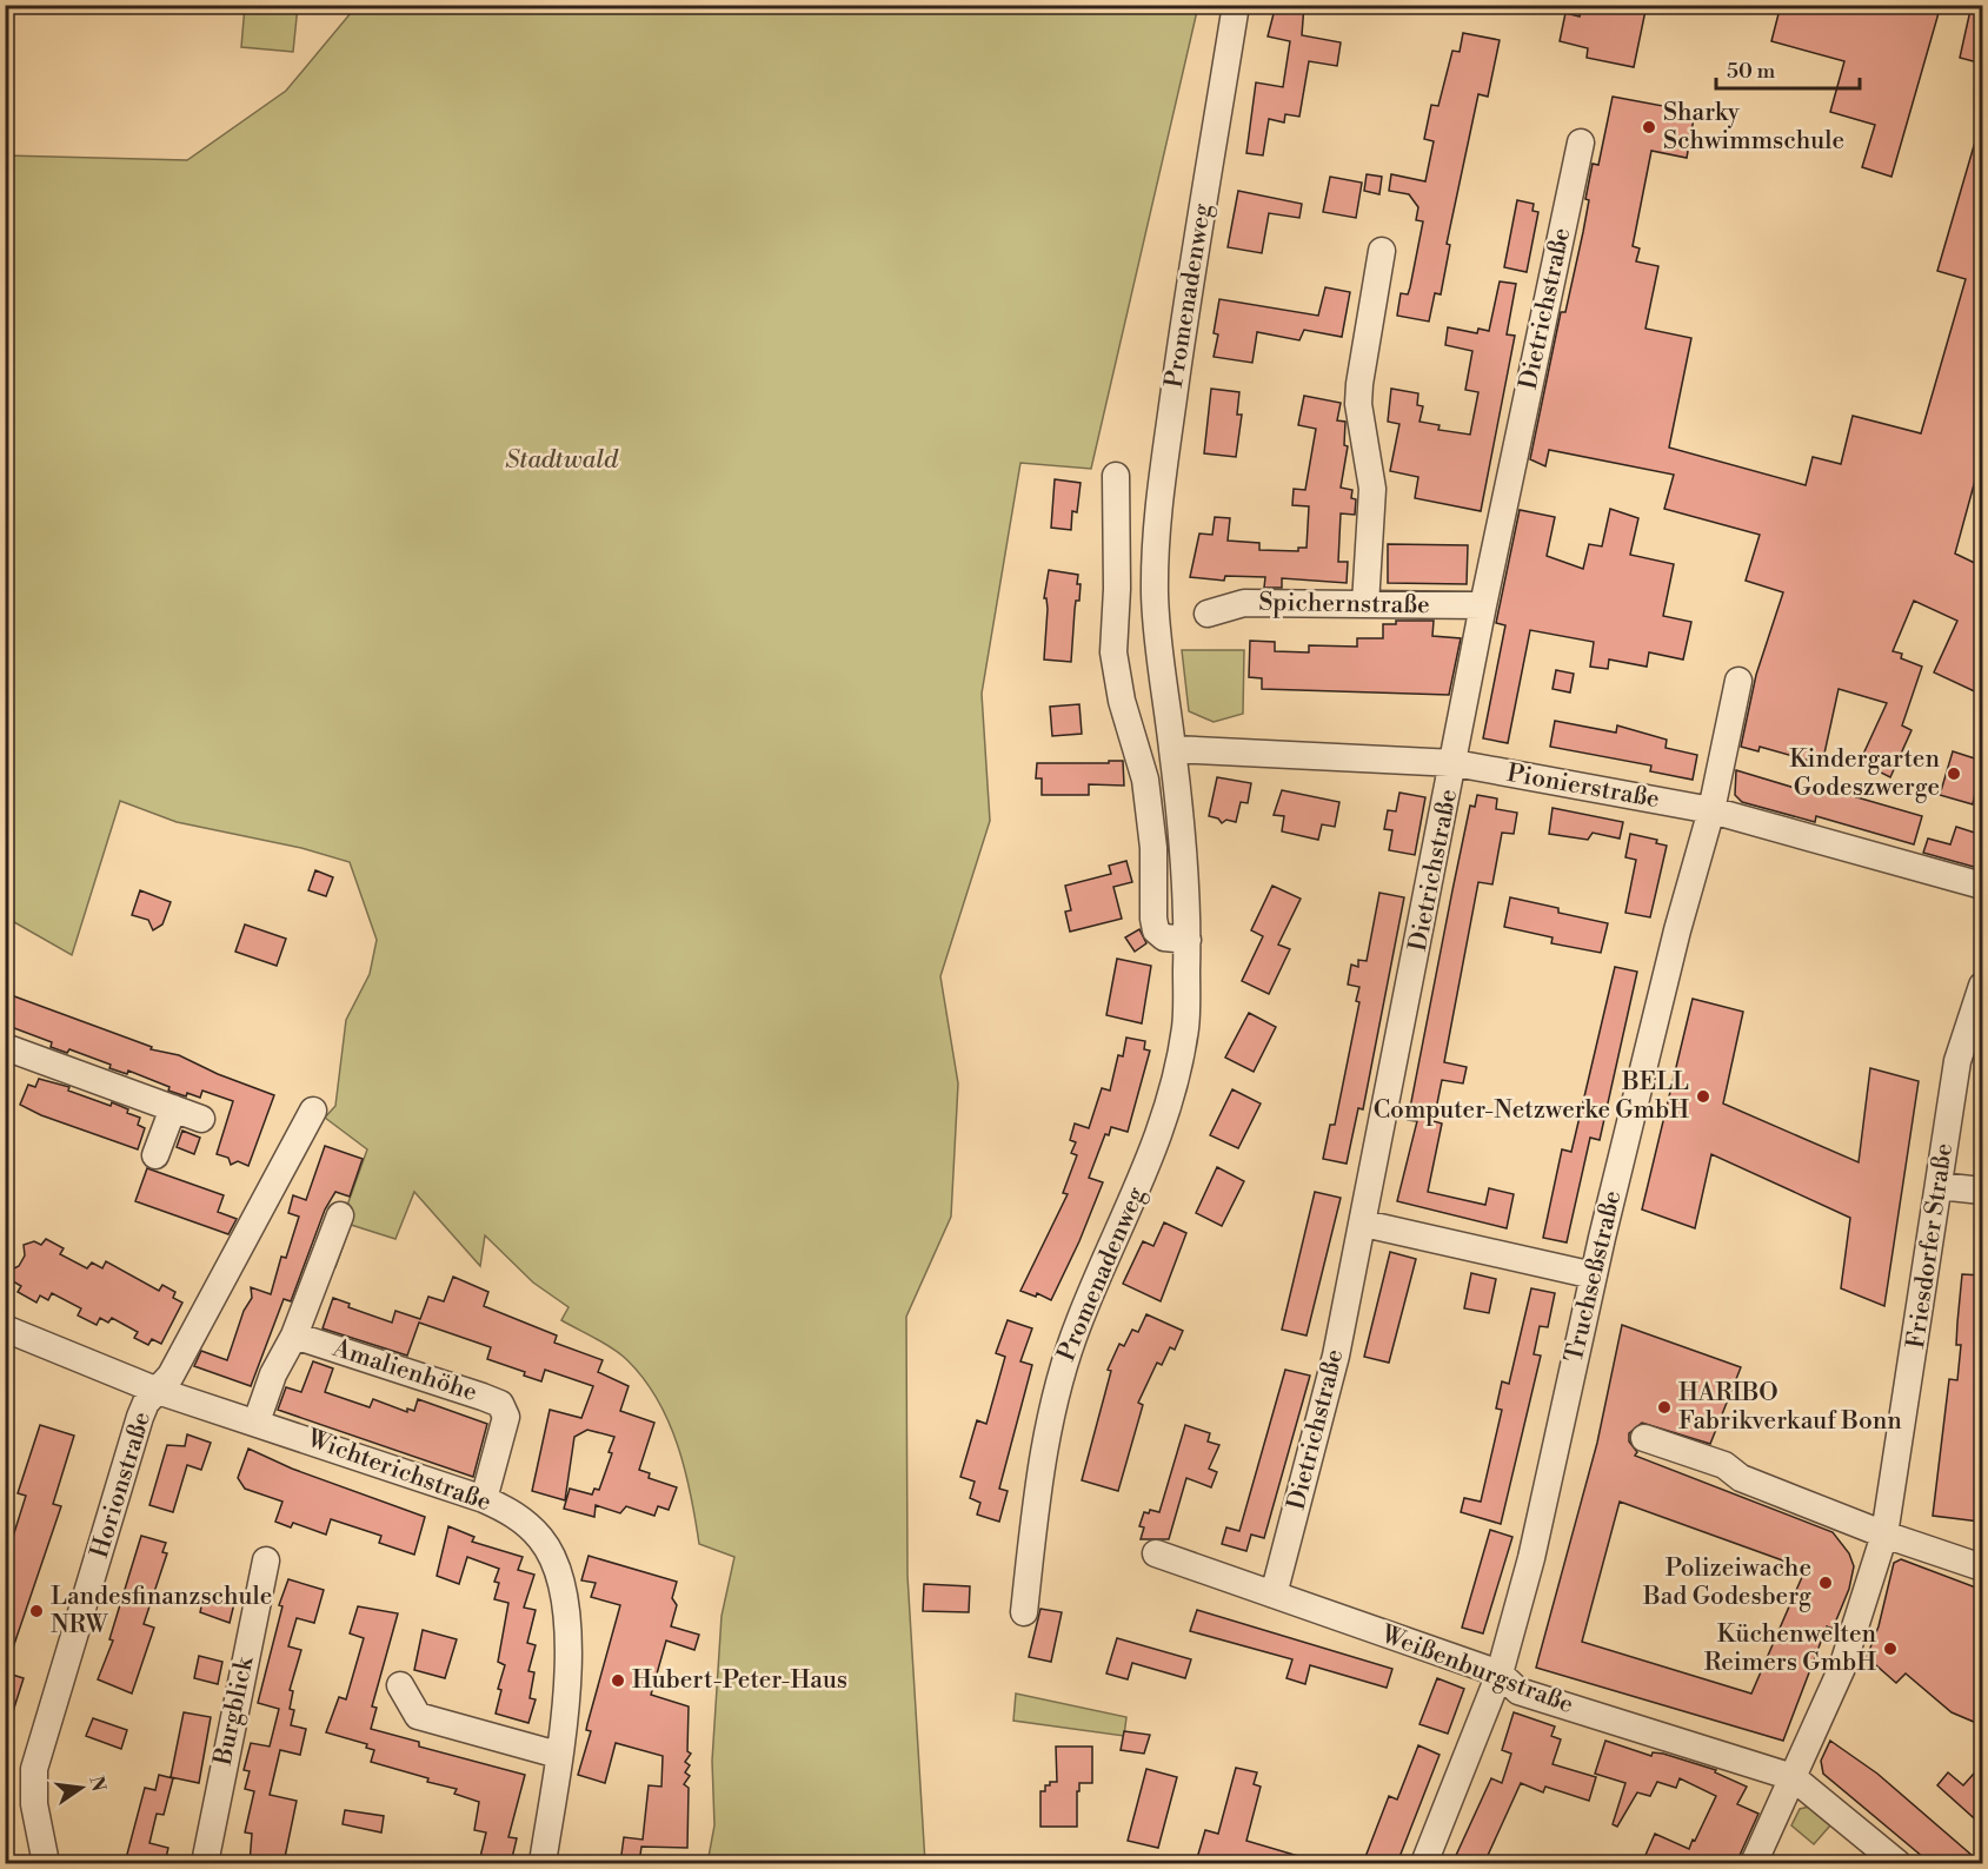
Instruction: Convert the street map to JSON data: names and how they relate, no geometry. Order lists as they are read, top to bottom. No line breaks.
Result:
{"streets":{"street":["Promenadenweg","Dietrichstraße","Spichernstraße","Pionierstraße","Friesdorfer Straße","Truchseßstraße","Amalienhöhe","Wichterichstraße","Horionstraße","Weißenburgstraße","Burgblick"]},"crossings":[["Promenadenweg","Pionierstraße"],["Dietrichstraße","Spichernstraße"],["Dietrichstraße","Pionierstraße"],["Dietrichstraße","Weißenburgstraße"],["Pionierstraße","Truchseßstraße"],["Friesdorfer Straße","Weißenburgstraße"],["Truchseßstraße","Weißenburgstraße"],["Amalienhöhe","Wichterichstraße"],["Wichterichstraße","Horionstraße"]],"parks":["Stadtwald"],"places":["Sharky Schwimmschule","Kindergarten Godeszwerge","BELL Computer-Netzwerke GmbH","HARIBO Fabrikverkauf Bonn","Polizeiwache Bad Godesberg","Landesfinanzschule NRW","Küchenwelten Reimers GmbH","Hubert-Peter-Haus"],"scale_bar":"50 m","north":"right"}
